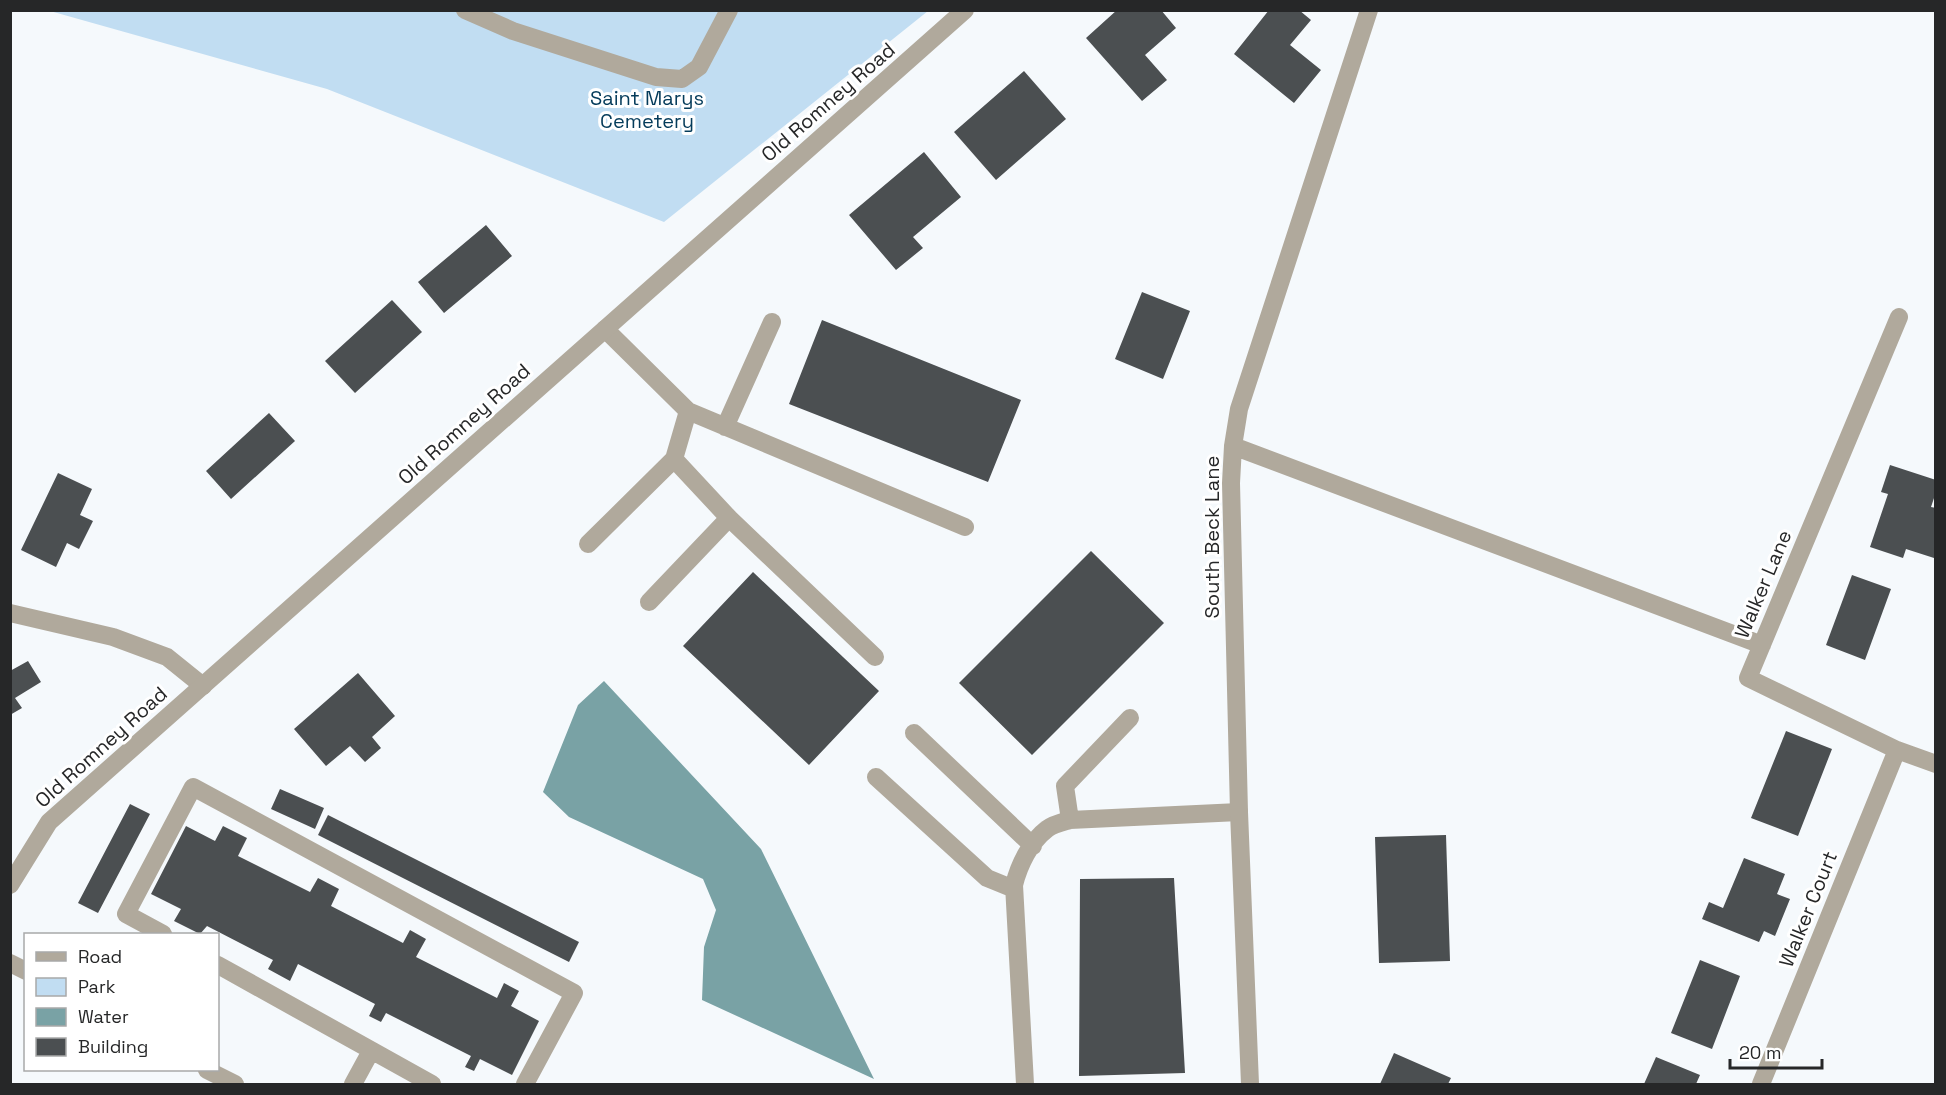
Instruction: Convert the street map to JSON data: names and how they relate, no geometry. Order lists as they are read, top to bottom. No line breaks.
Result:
{"streets":{"street":["Old Romney Road","South Beck Lane","Walker Lane","Walker Court"]},"crossings":[["Walker Lane","Walker Court"]],"parks":["Saint Marys Cemetery"],"legend":["Road","Park","Water","Building"],"scale_bar":"20 m"}
